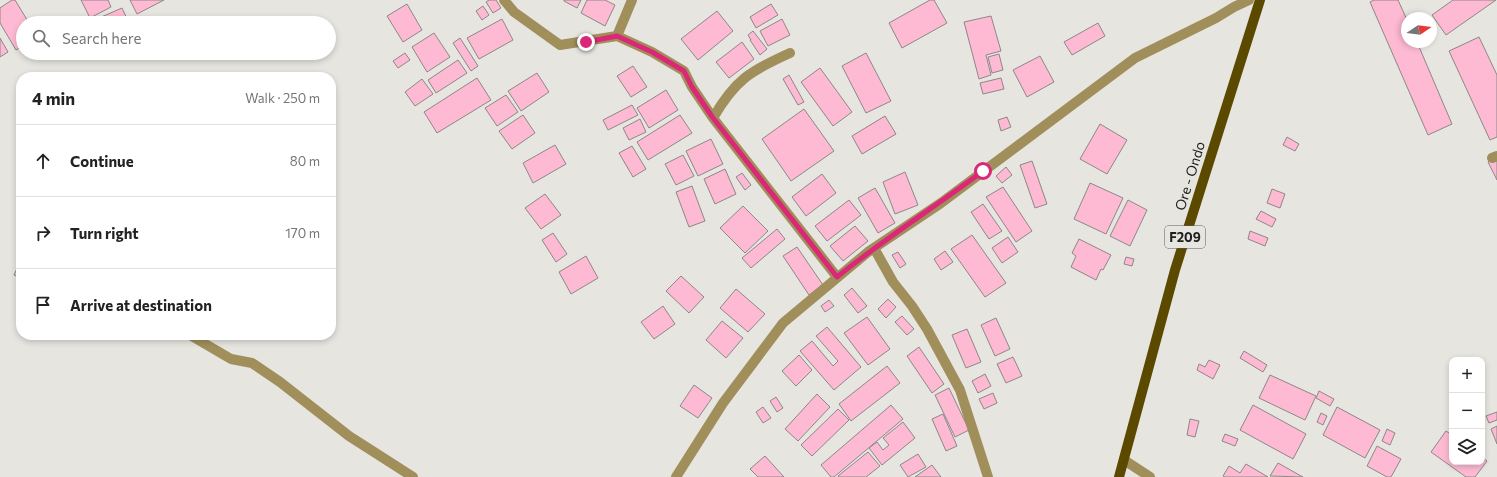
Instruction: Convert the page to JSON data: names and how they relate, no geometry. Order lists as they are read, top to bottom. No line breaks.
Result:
{"streets":{"main road":["Ore - Ondo","F209"]},"north":"right","page":{"search":"Search here","heading":["4 min","Walk · 250 m"],"list":[["Continue","80 m"],["Turn right","170 m"],"Arrive at destination"],"map_buttons":["+","−"]}}
